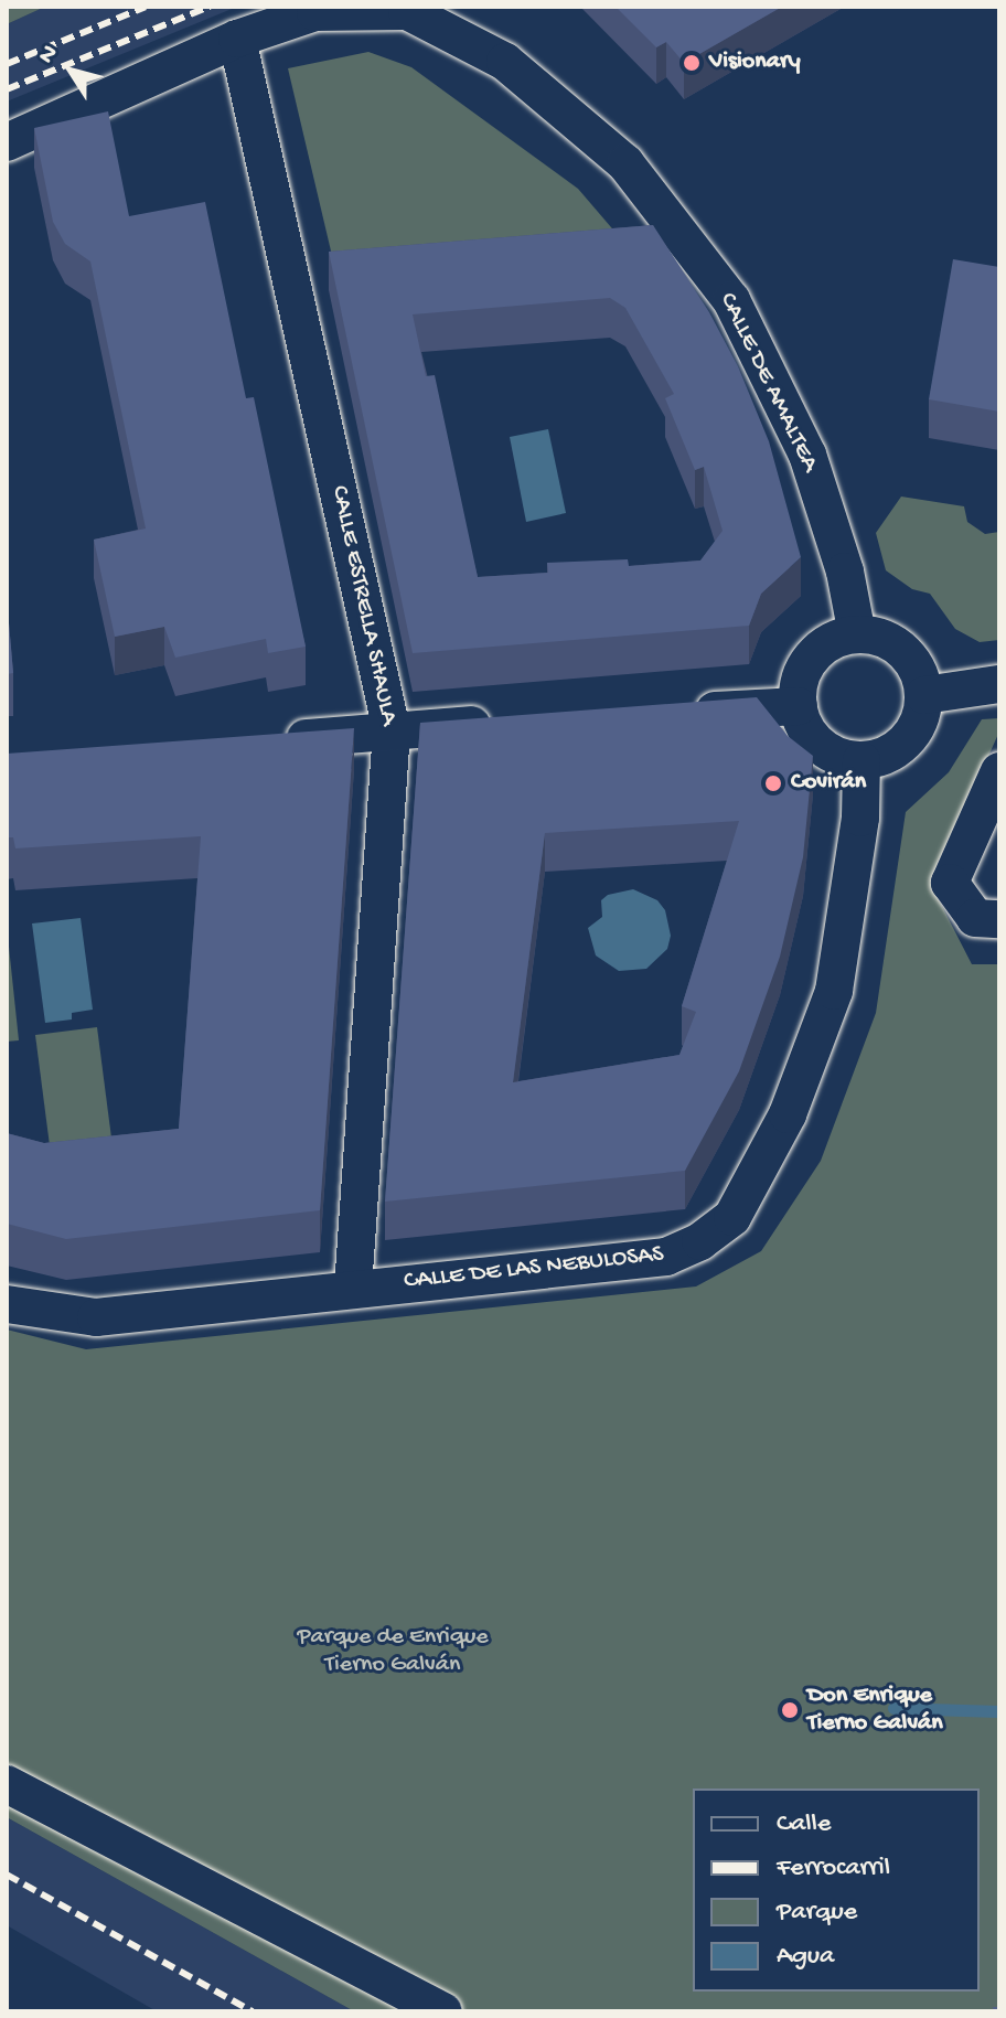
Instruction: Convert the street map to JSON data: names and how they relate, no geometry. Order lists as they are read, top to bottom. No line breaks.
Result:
{"streets":{"street":["CALLE DE AMALTEA","CALLE ESTRELLA SHAULA","CALLE DE LAS NEBULOSAS"]},"crossings":[["CALLE DE AMALTEA","CALLE ESTRELLA SHAULA"],["CALLE DE AMALTEA","CALLE DE LAS NEBULOSAS"],["CALLE ESTRELLA SHAULA","CALLE DE LAS NEBULOSAS"]],"parks":["Parque de Enrique Tierno Galván"],"places":["Visionary","Covirán","Don Enrique Tierno Galván"],"legend":["Calle","Ferrocarril","Parque","Agua"],"north":"top left"}
